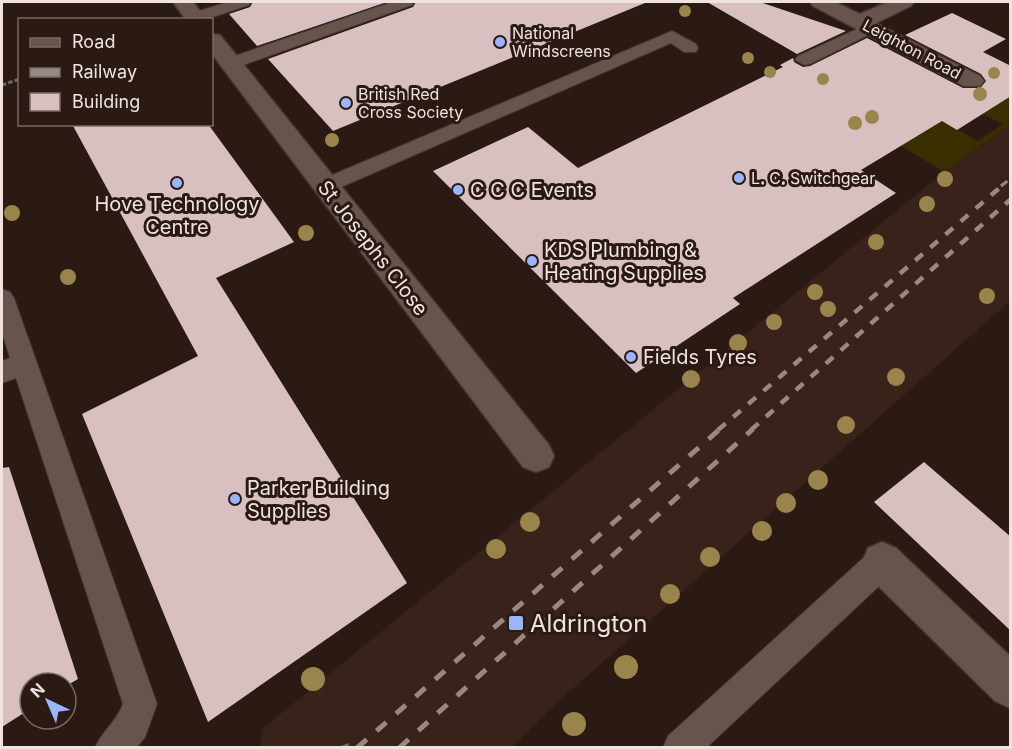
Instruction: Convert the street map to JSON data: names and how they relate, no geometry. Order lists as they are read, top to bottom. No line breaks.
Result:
{"streets":{"street":["Leighton Road","St Josephs Close"]},"places":{"other":["National Windscreens","British Red Cross Society","L. C. Switchgear","Hove Technology Centre","C C C Events","KDS Plumbing & Heating Supplies","Fields Tyres","Parker Building Supplies"],"transit":["Aldrington"]},"legend":["Road","Railway","Building"],"north":"top left"}
